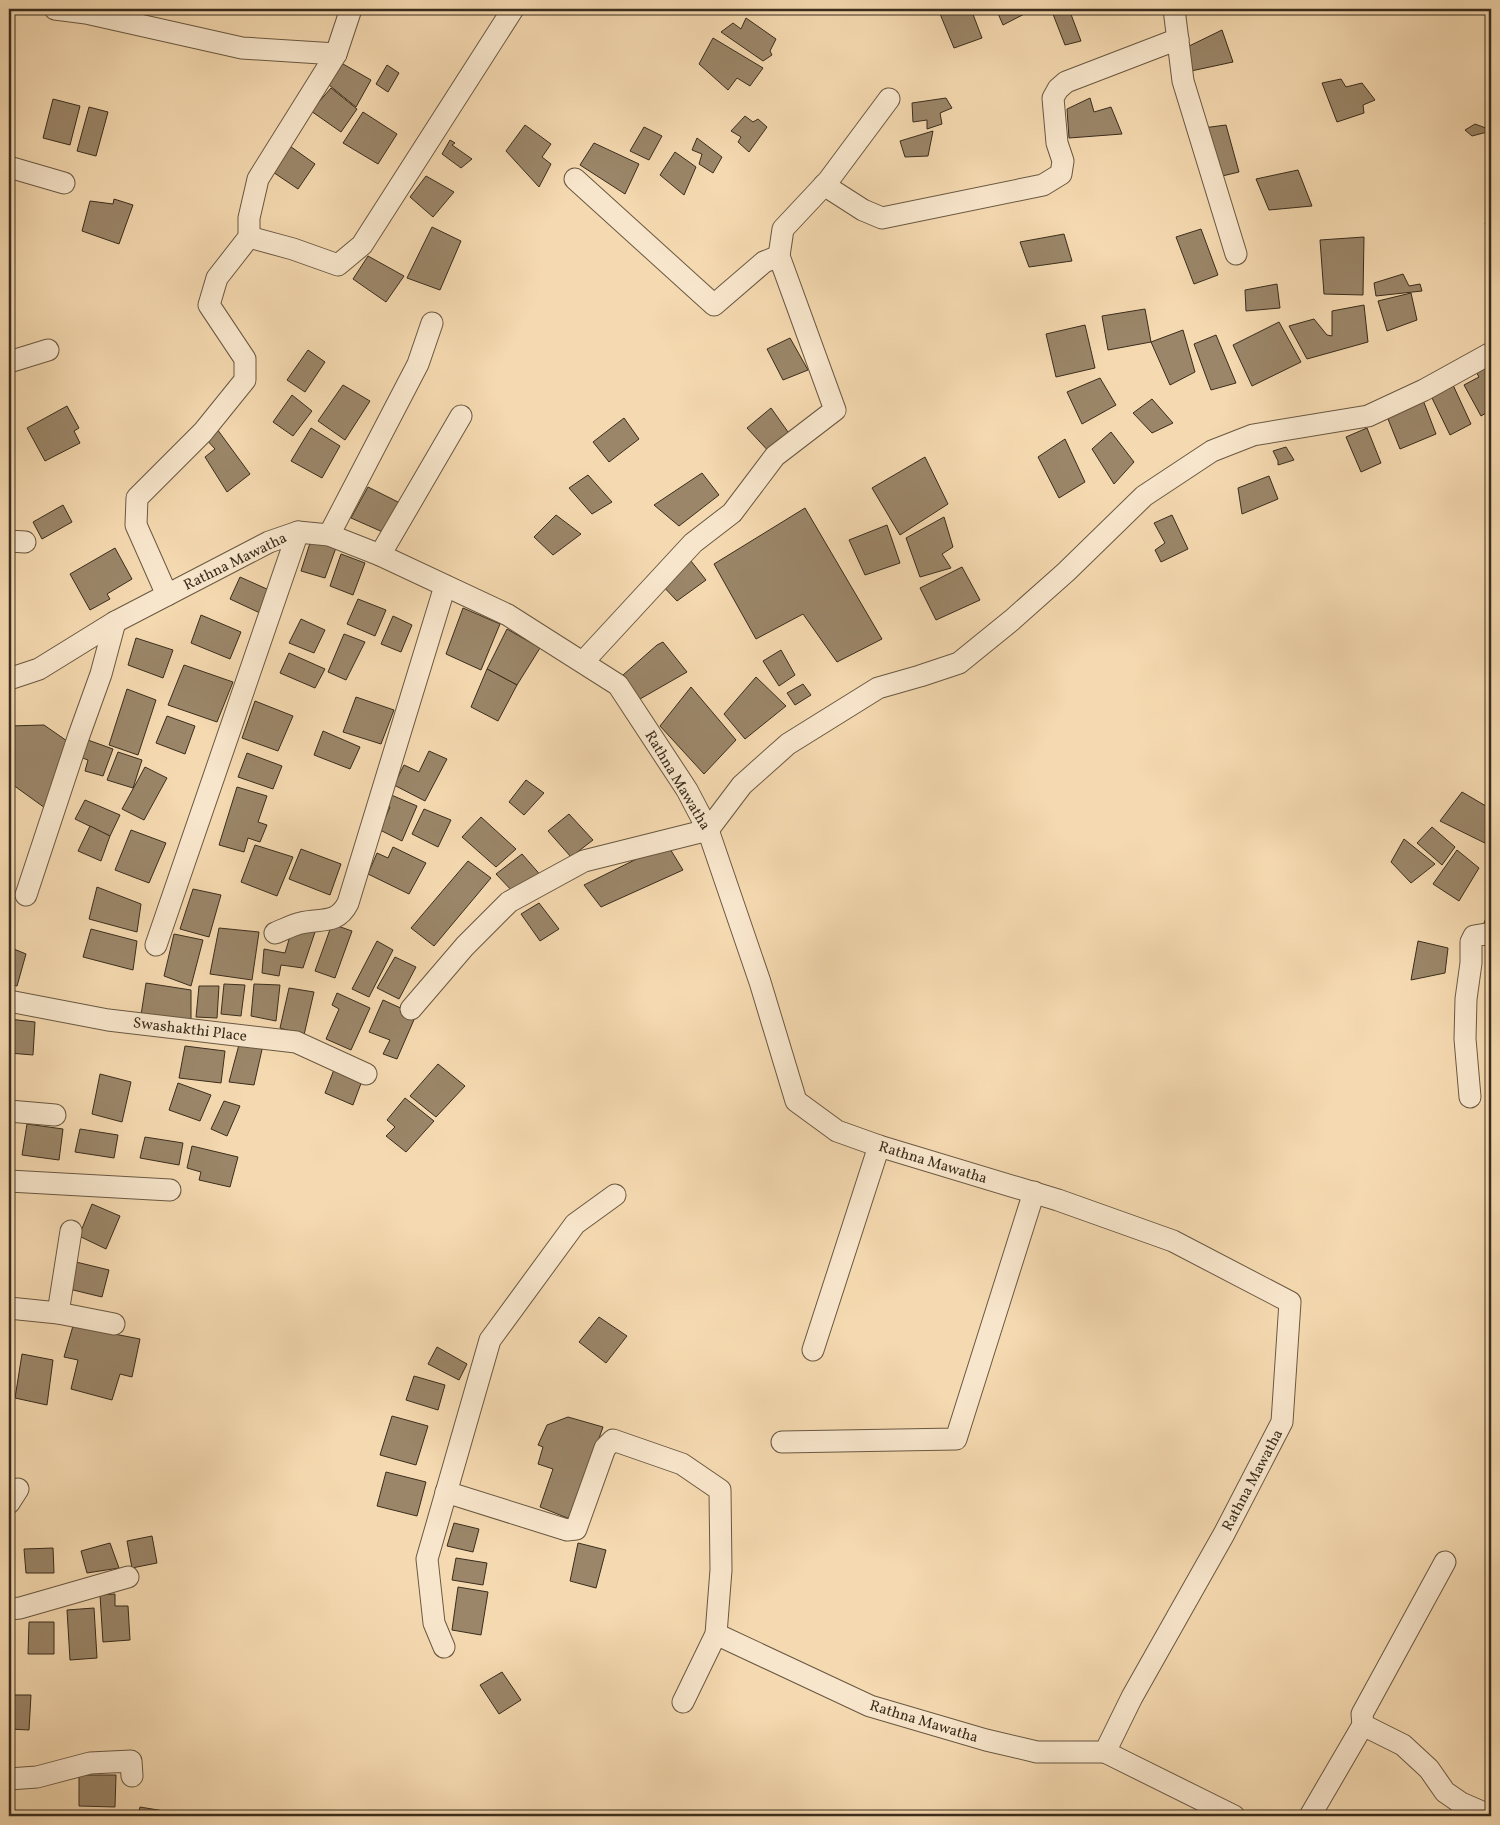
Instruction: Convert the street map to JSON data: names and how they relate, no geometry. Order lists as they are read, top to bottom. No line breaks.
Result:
{"streets":{"street":["Rathna Mawatha","Swashakthi Place"]}}
